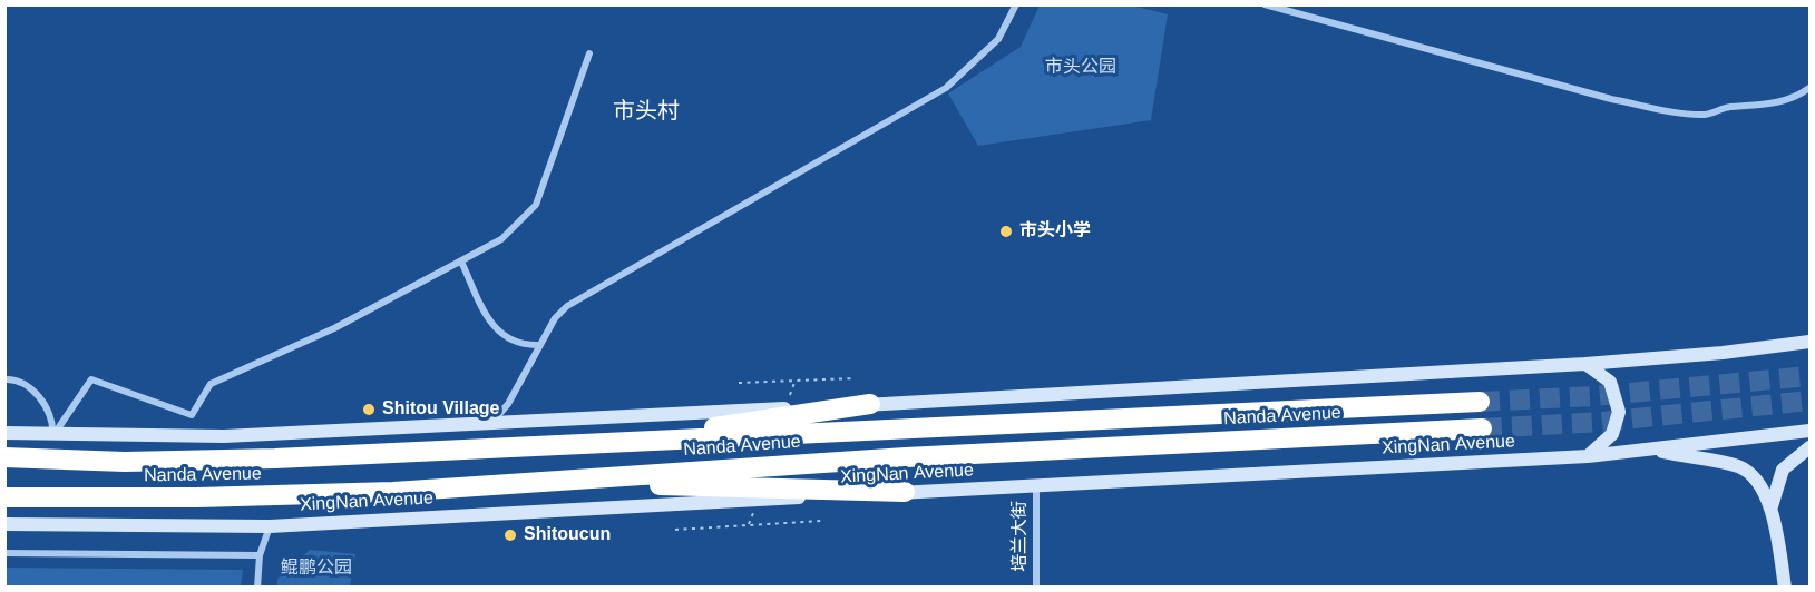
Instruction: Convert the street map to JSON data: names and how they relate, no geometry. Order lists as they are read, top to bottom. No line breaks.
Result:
{"streets":{"highway":["Nanda Avenue"],"main road":["XingNan Avenue"],"street":["培兰大街"]},"crossings":[["XingNan Avenue","培兰大街"]],"districts":["市头村"],"parks":["市头公园","鲲鹏公园"],"places":["市头小学","Shitou Village","Shitoucun"]}
